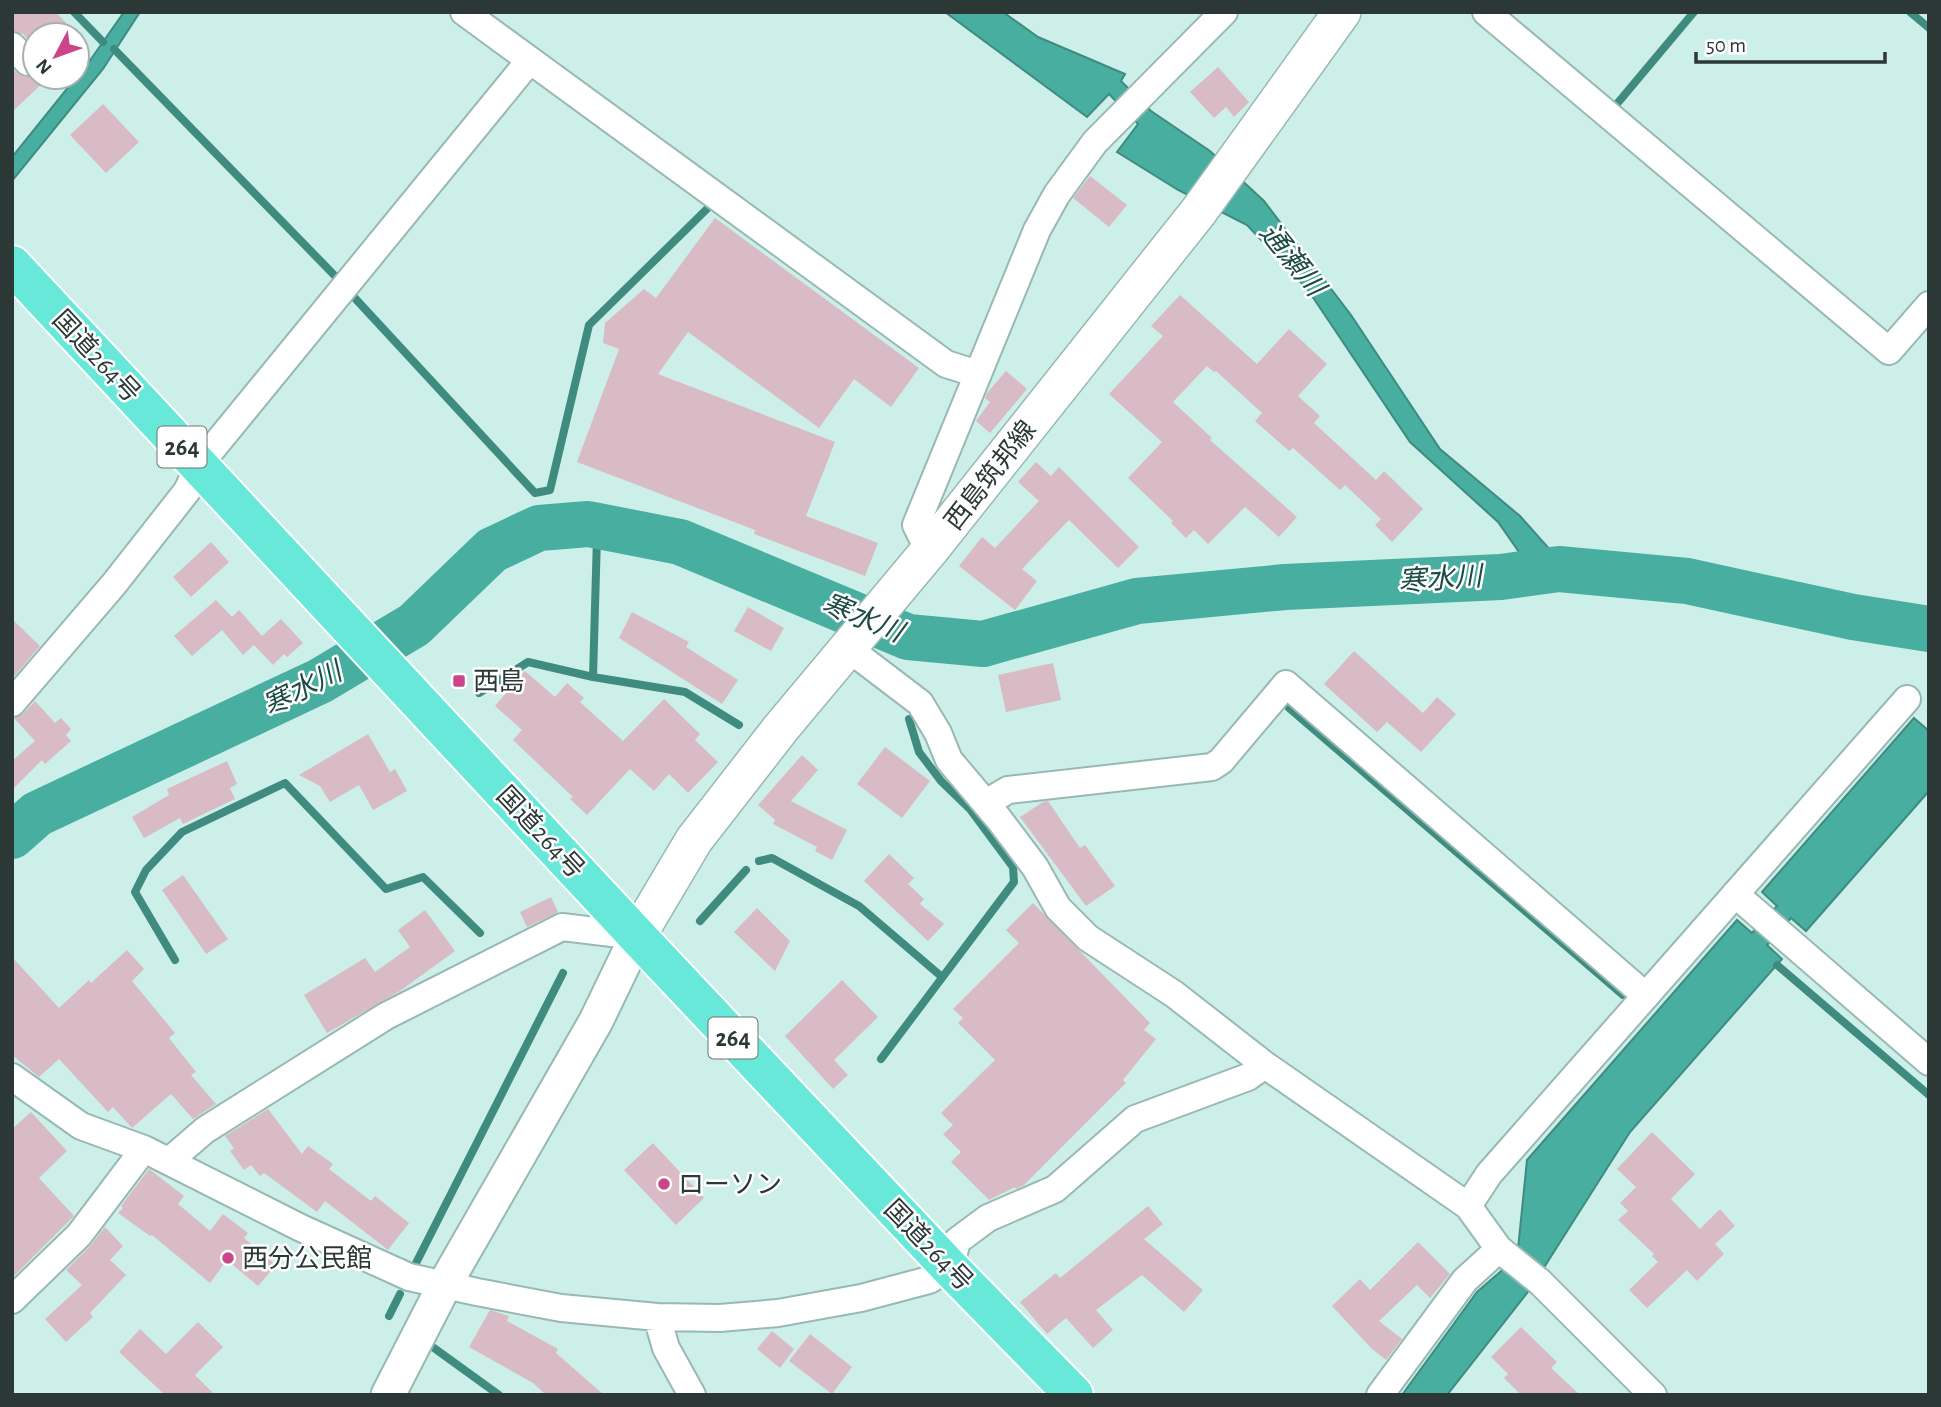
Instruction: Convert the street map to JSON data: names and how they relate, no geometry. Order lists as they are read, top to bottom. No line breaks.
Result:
{"streets":{"highway":["国道264号","264"],"main road":["西島筑邦線"]},"crossings":[["国道264号","西島筑邦線"]],"water":["通瀬川","寒水川"],"places":{"transit":["西島"],"other":["ローソン","西分公民館"]},"scale_bar":"50 m","north":"bottom left"}
